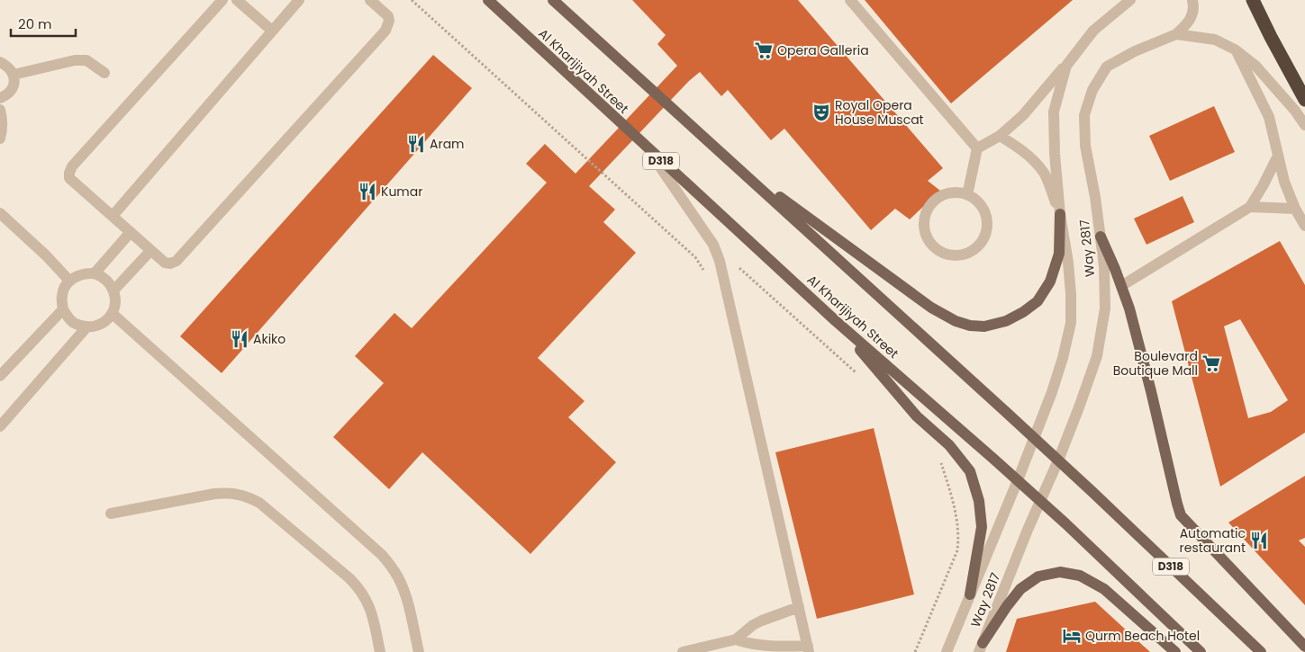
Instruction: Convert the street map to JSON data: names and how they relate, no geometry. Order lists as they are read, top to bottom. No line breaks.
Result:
{"streets":{"main road":["Al Kharijiyah Street","D318"],"street":["Way 2817"]},"crossings":[["Al Kharijiyah Street","Way 2817"],["D318","Way 2817"]],"places":{"supermarket":["Opera Galleria","Boulevard Boutique Mall"],"theatre":["Royal Opera House Muscat"],"restaurant":["Aram","Kumar","Akiko","Automatic restaurant"],"hotel":["Qurm Beach Hotel"]},"scale_bar":"20 m"}
